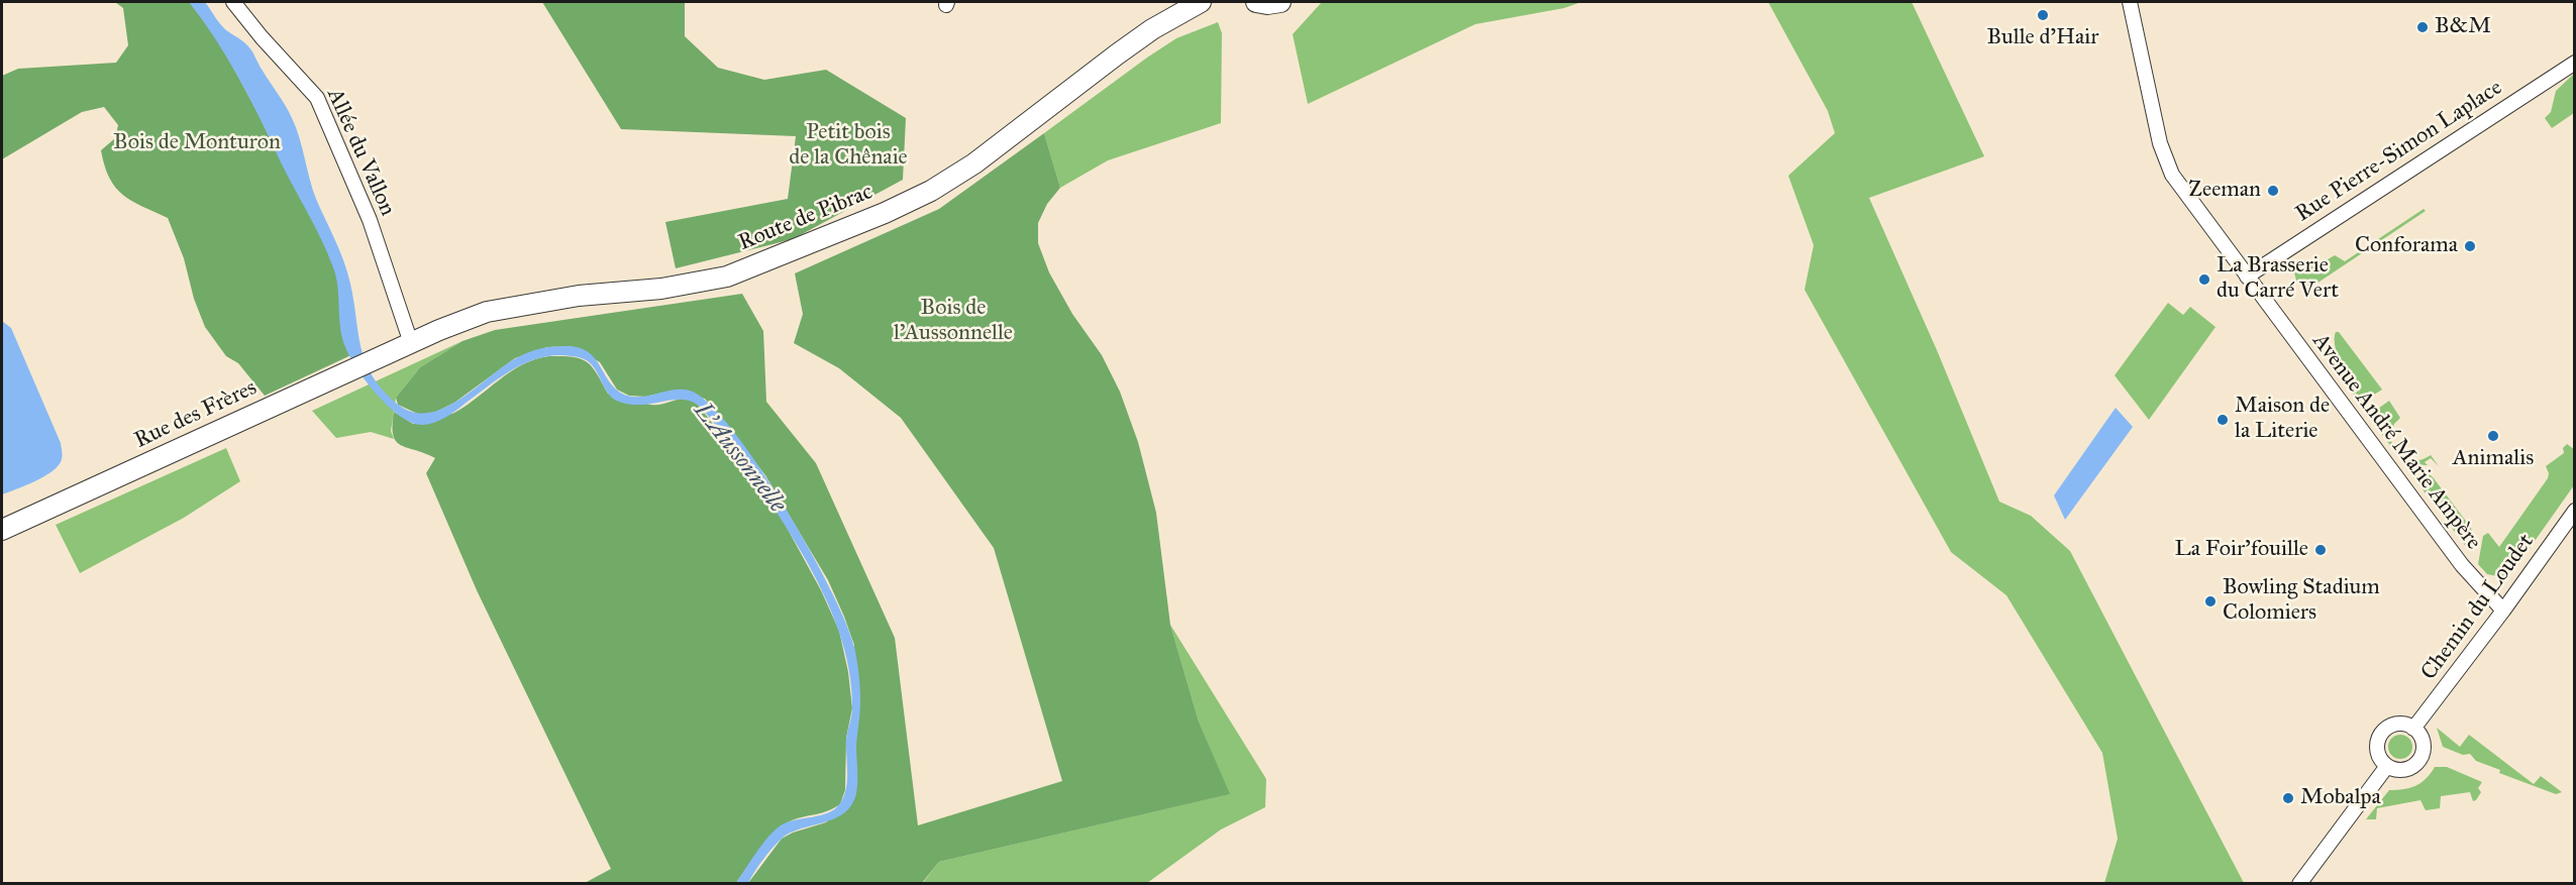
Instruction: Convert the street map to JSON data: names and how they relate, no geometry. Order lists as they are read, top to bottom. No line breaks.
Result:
{"streets":{"main road":["Route de Pibrac","Rue des Frères"],"street":["Rue Pierre-Simon Laplace","Allée du Vallon","Avenue André Marie Ampère","Chemin du Loudet"]},"crossings":[["Rue Pierre-Simon Laplace","Avenue André Marie Ampère"],["Allée du Vallon","Route de Pibrac"],["Allée du Vallon","Rue des Frères"],["Route de Pibrac","Rue des Frères"],["Avenue André Marie Ampère","Chemin du Loudet"]],"water":["L'Aussonnelle"],"parks":["Petit bois de la Chênaie","Bois de Monturon","Bois de l'Aussonnelle"],"places":["Bulle d'Hair","B&M","Zeeman","Conforama","La Brasserie du Carré Vert","Maison de la Literie","Animalis","La Foir'fouille","Bowling Stadium Colomiers","Mobalpa"]}
